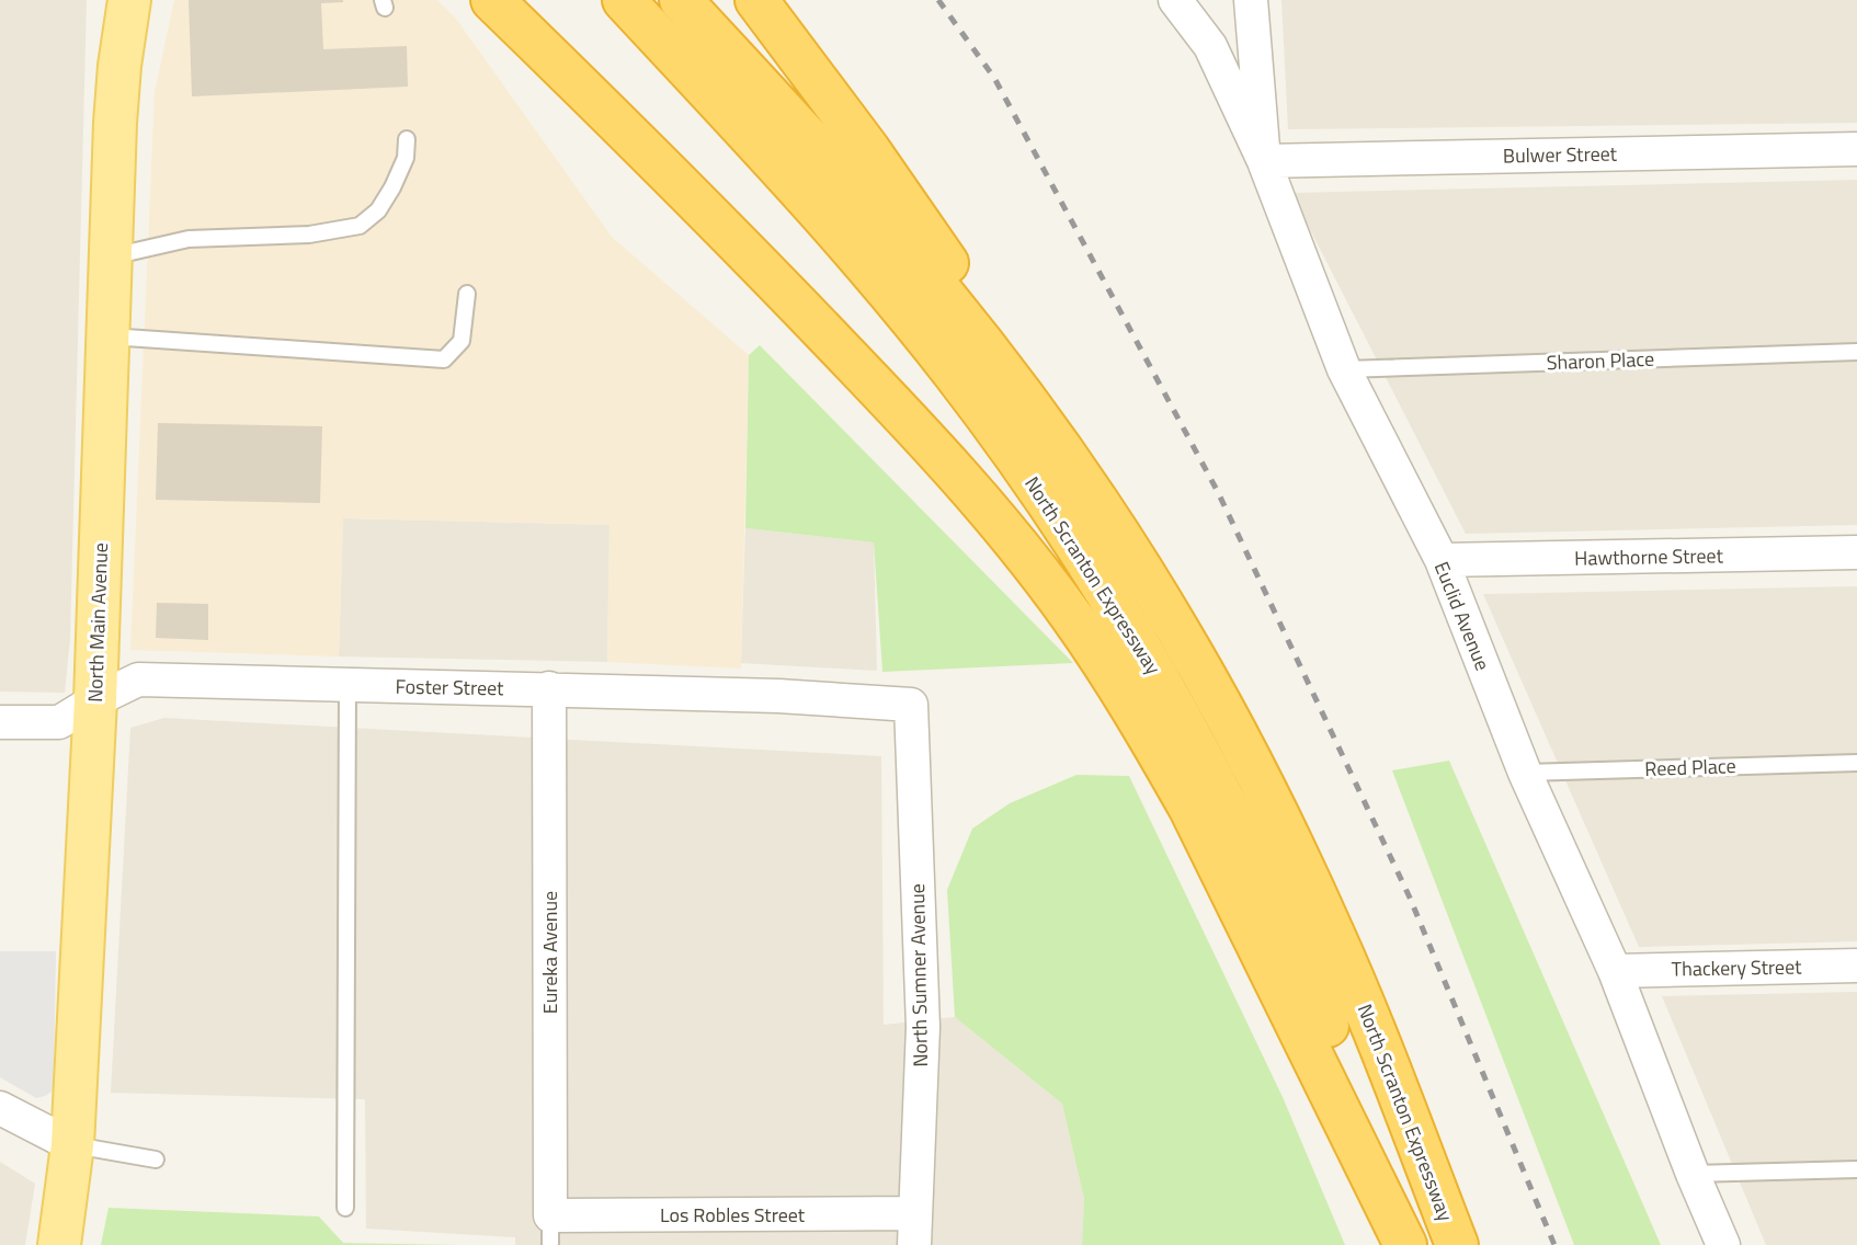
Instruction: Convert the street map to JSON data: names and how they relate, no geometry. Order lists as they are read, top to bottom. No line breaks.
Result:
{"streets":{"highway":["North Scranton Expressway"],"main road":["North Main Avenue"],"street":["Bulwer Street","Hawthorne Street","Euclid Avenue","Foster Street","Eureka Avenue","Thackery Street","North Sumner Avenue","Los Robles Street"],"lane":["Sharon Place","Reed Place"]},"crossings":[["Bulwer Street","Euclid Avenue"],["Sharon Place","Euclid Avenue"],["Hawthorne Street","Euclid Avenue"],["Euclid Avenue","Reed Place"],["Euclid Avenue","Thackery Street"],["North Main Avenue","Foster Street"],["Foster Street","Eureka Avenue"],["Foster Street","North Sumner Avenue"],["Eureka Avenue","Los Robles Street"],["North Sumner Avenue","Los Robles Street"]]}
